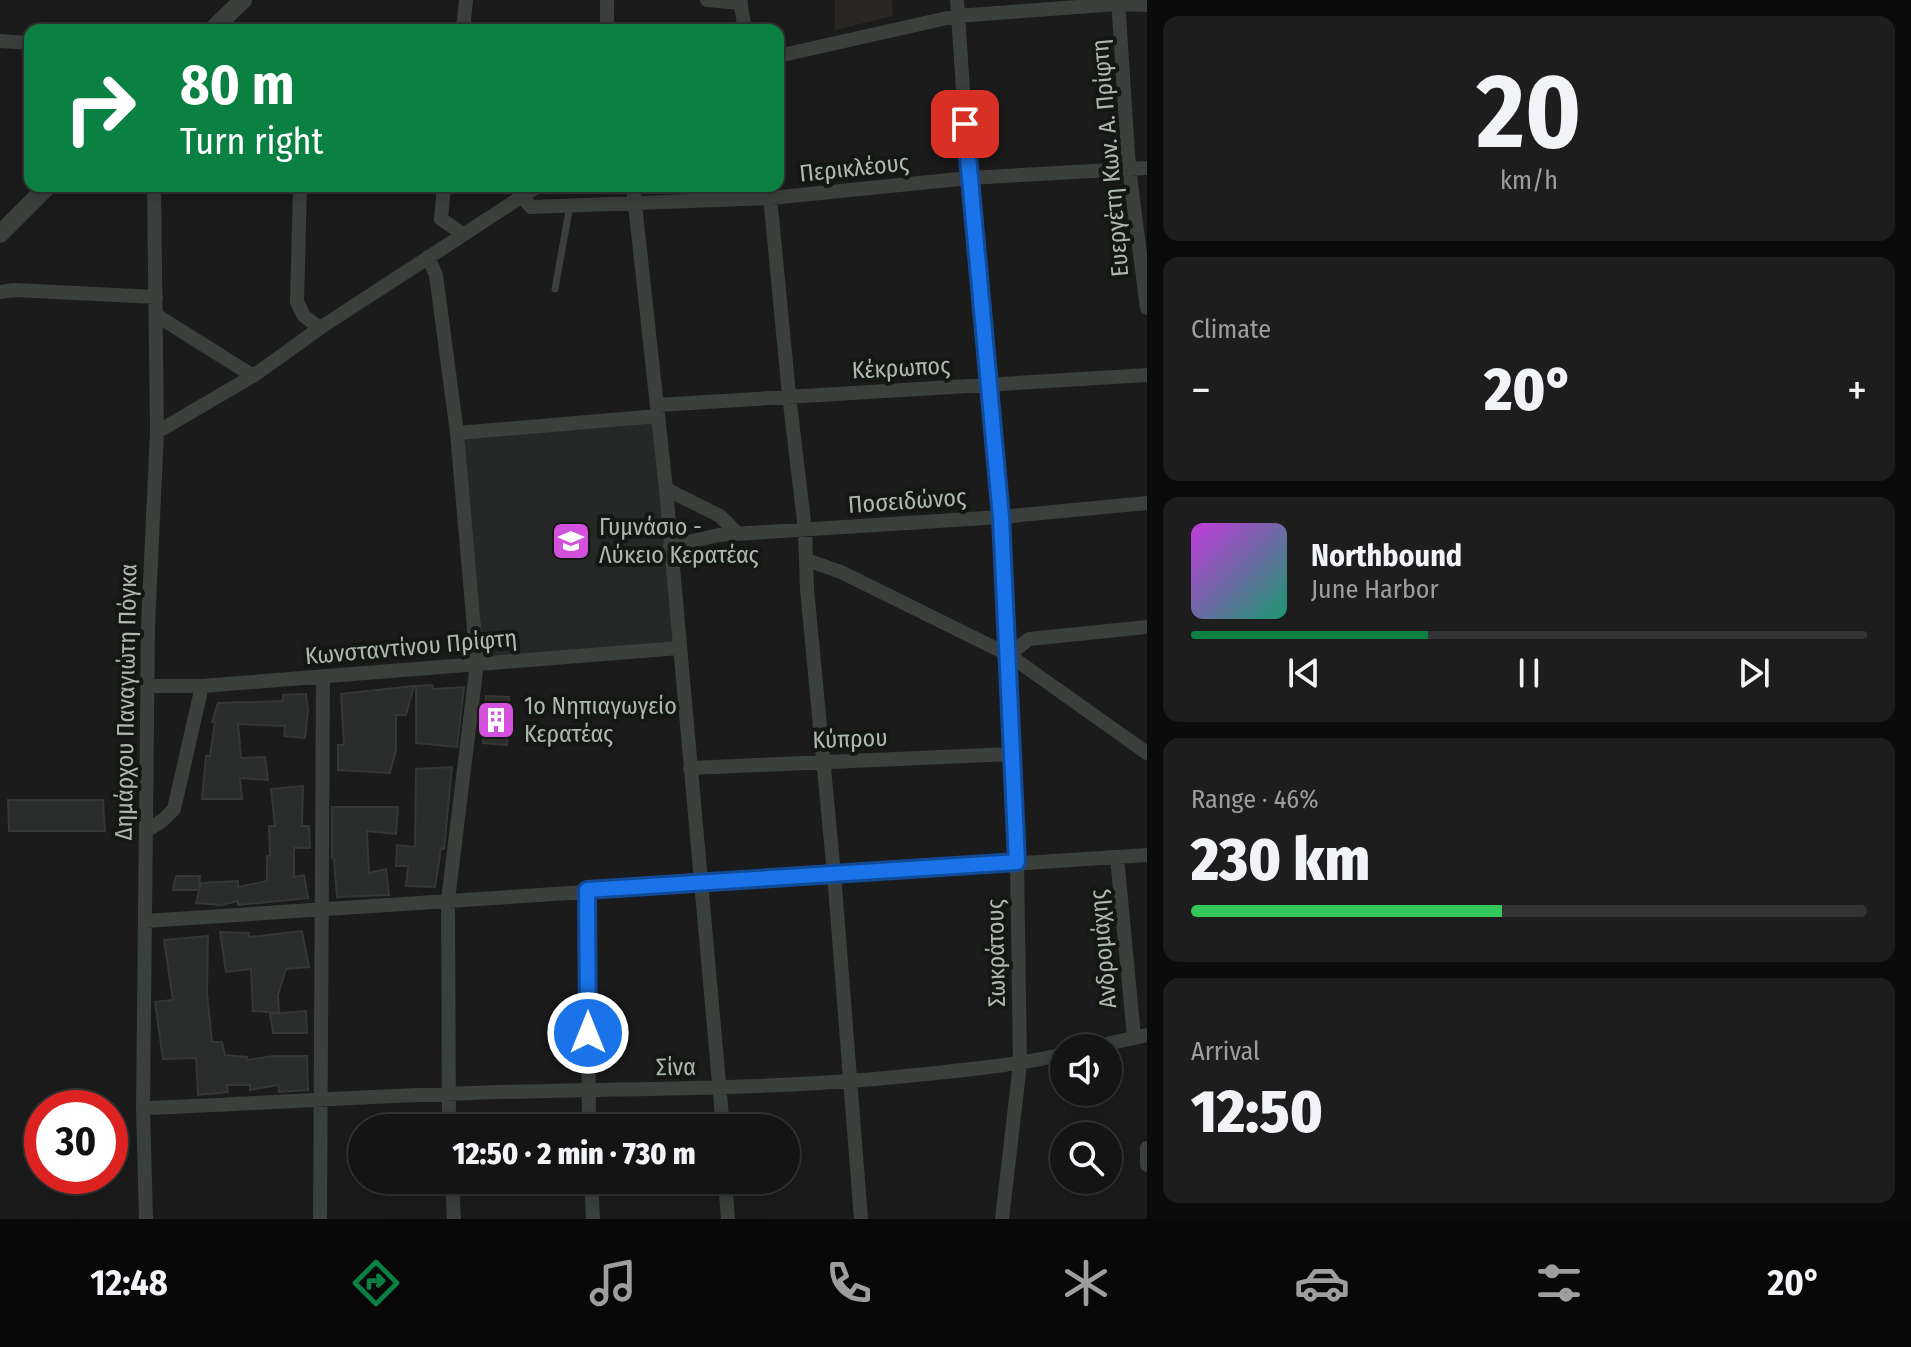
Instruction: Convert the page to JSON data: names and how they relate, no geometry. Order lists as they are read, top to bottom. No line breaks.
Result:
{"streets":{"street":["Ευεργέτη Κων. Α. Πρίφτη","Περικλέους","Κέκρωπος","Ποσειδώνος","Κωνσταντίνου Πρίφτη","Δημάρχου Παναγιώτη Πόγκα","Κύπρου","Ανδρομάχης","Σωκράτους","Σίνα"]},"crossings":[["Ευεργέτη Κων. Α. Πρίφτη","Περικλέους"],["Περικλέους","Σωκράτους"],["Κέκρωπος","Σωκράτους"],["Ποσειδώνος","Σωκράτους"],["Κωνσταντίνου Πρίφτη","Δημάρχου Παναγιώτη Πόγκα"],["Δημάρχου Παναγιώτη Πόγκα","Σίνα"],["Κύπρου","Σωκράτους"],["Σωκράτους","Σίνα"]],"places":{"school or university":["Γυμνάσιο - Λύκειο Κερατέας"],"building":["1ο Νηπιαγωγείο Κερατέας"]},"page":{"tile":[["20","km/h"],"Climate",["Range · 46%","230 km"],["Arrival","12:50"]],"turn":["80 m","Turn right"],"heat":["−","20°","+"],"song":["Northbound","June Harbor"],"limit":"30","trip":"12:50 · 2 min · 730 m","tabs":["12:48","20°"]}}
